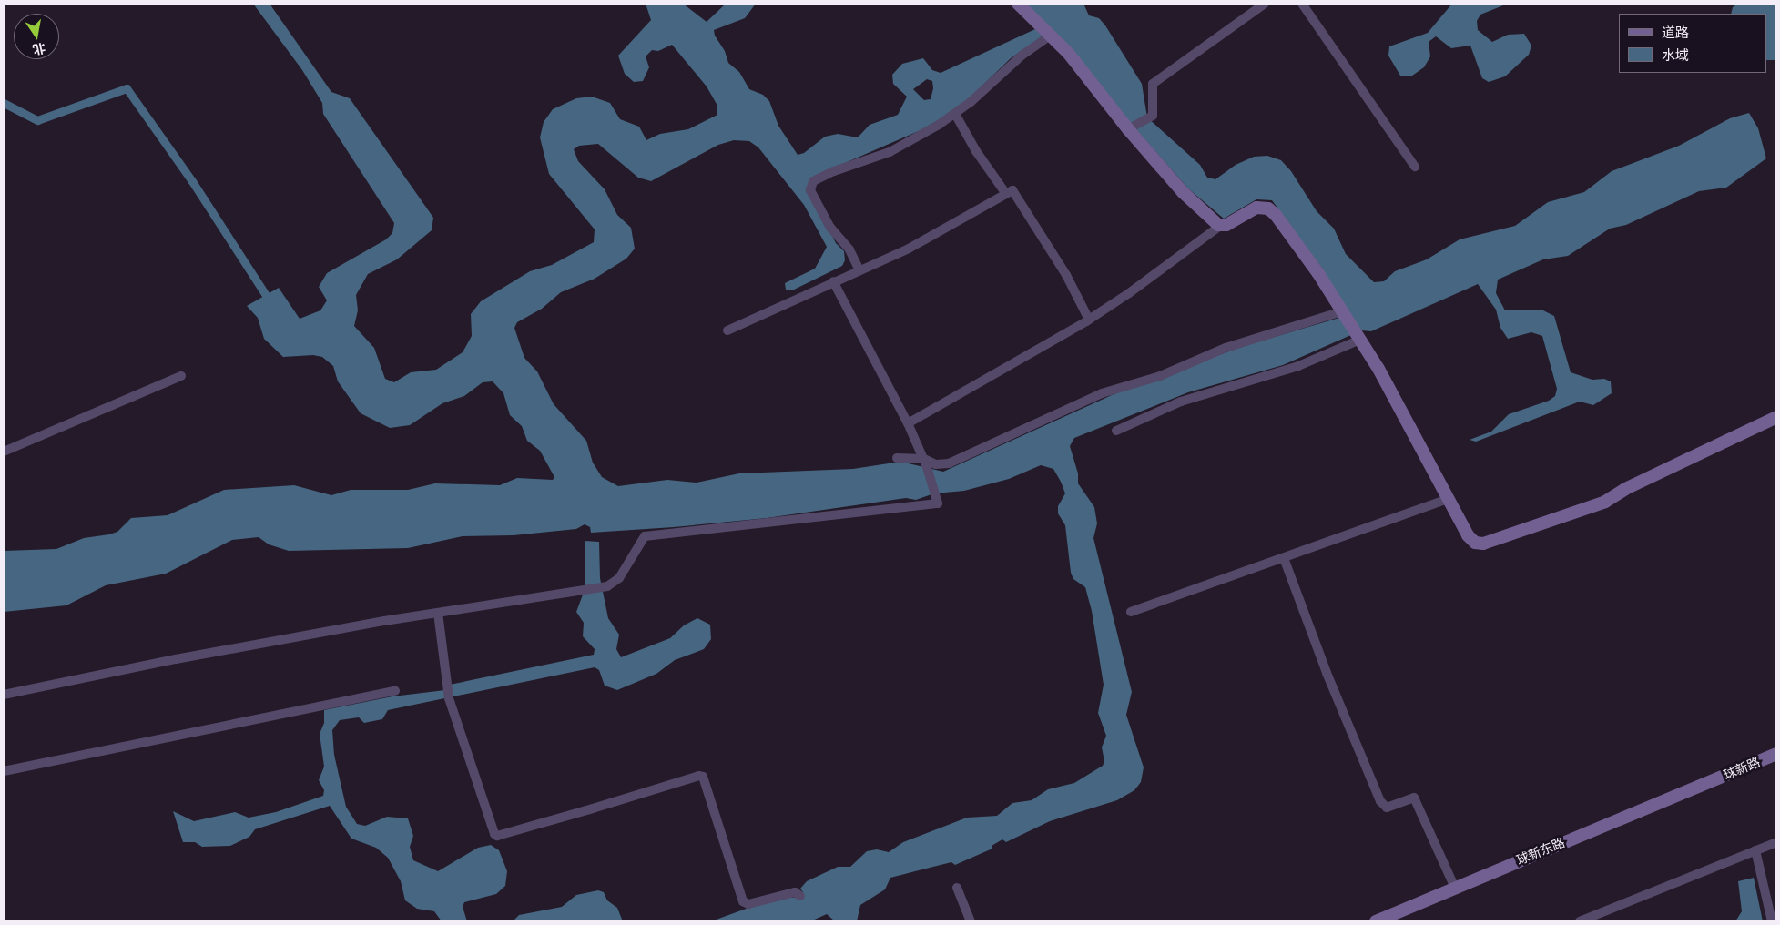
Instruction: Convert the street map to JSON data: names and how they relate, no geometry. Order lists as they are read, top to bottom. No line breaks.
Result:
{"streets":{"street":["球新路","球新东路"]},"crossings":[["球新路","球新东路"]],"legend":["道路","水域"],"north":"bottom"}
